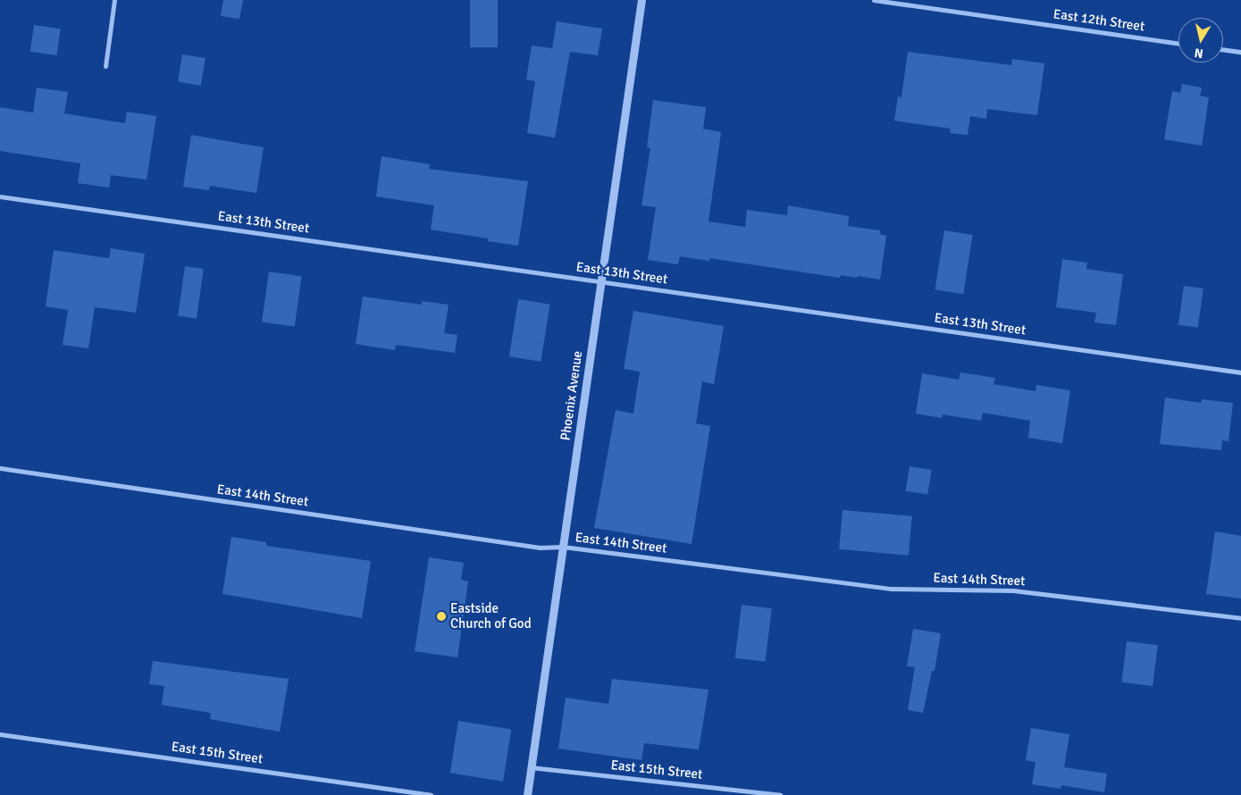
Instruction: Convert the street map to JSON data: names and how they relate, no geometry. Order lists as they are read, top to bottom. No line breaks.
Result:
{"streets":{"street":["East 12th Street","East 13th Street","Phoenix Avenue","East 14th Street","East 15th Street"]},"crossings":[["East 13th Street","Phoenix Avenue"],["Phoenix Avenue","East 14th Street"],["Phoenix Avenue","East 15th Street"]],"places":["Eastside Church of God"],"north":"bottom"}
